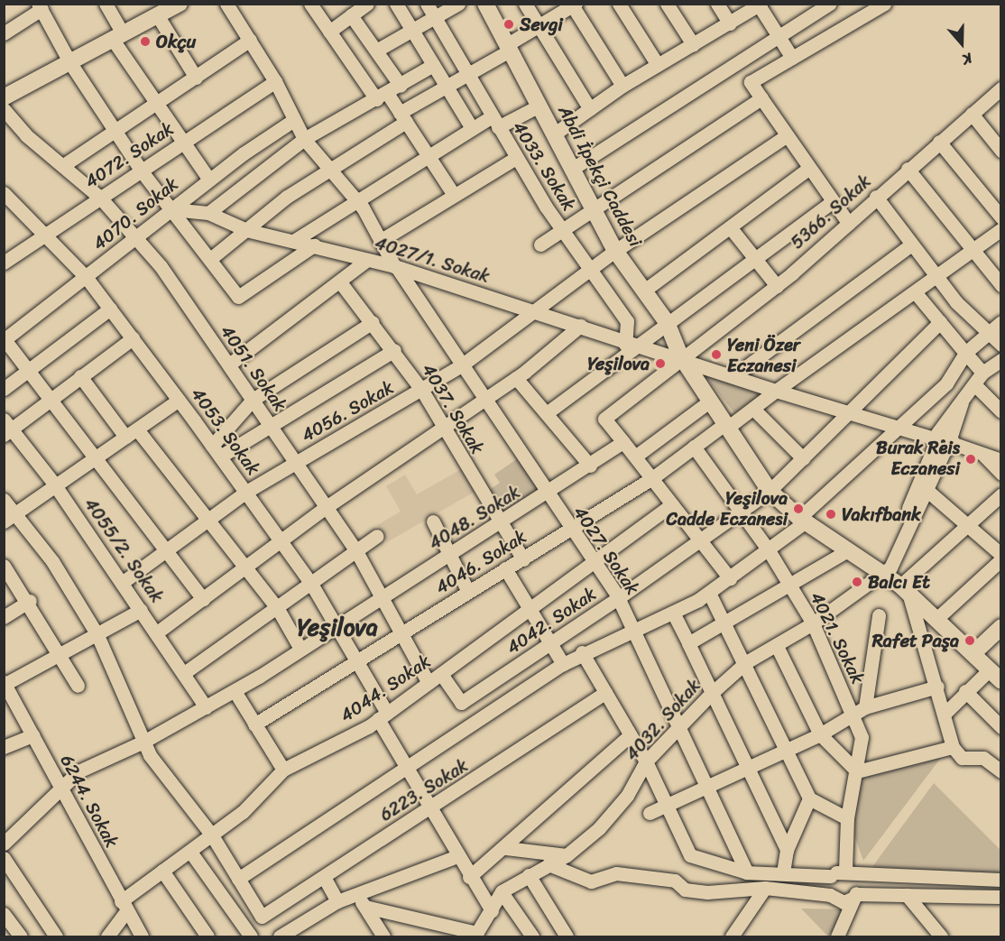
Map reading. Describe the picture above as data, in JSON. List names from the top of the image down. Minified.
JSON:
{"streets":{"main road":["Abdi İpekçi Caddesi"],"street":["4072. Sokak","4033. Sokak","5366. Sokak","4070. Sokak","4027/1. Sokak","4051. Sokak","4037. Sokak","4056. Sokak","4053. Sokak","4048. Sokak","4055/2. Sokak","4027. Sokak","4046. Sokak","4042. Sokak","4021. Sokak","4044. Sokak","4032. Sokak","6223. Sokak","6244. Sokak"]},"crossings":[["4072. Sokak","4051. Sokak"],["4072. Sokak","4053. Sokak"],["4072. Sokak","4027. Sokak"],["4033. Sokak","4027/1. Sokak"],["4033. Sokak","4056. Sokak"],["Abdi İpekçi Caddesi","5366. Sokak"],["Abdi İpekçi Caddesi","4027/1. Sokak"],["Abdi İpekçi Caddesi","4056. Sokak"],["Abdi İpekçi Caddesi","4046. Sokak"],["Abdi İpekçi Caddesi","4042. Sokak"],["Abdi İpekçi Caddesi","4032. Sokak"],["5366. Sokak","4027/1. Sokak"],["4070. Sokak","4027/1. Sokak"],["4070. Sokak","4051. Sokak"],["4070. Sokak","4053. Sokak"],["4070. Sokak","4027. Sokak"],["4027/1. Sokak","4056. Sokak"],["4027/1. Sokak","4027. Sokak"],["4027/1. Sokak","4046. Sokak"],["4027/1. Sokak","4042. Sokak"],["4051. Sokak","4056. Sokak"],["4051. Sokak","4048. Sokak"],["4051. Sokak","4046. Sokak"],["4051. Sokak","4044. Sokak"],["4037. Sokak","4056. Sokak"],["4037. Sokak","4048. Sokak"],["4037. Sokak","4046. Sokak"],["4056. Sokak","4053. Sokak"],["4056. Sokak","4055/2. Sokak"],["4056. Sokak","4027. Sokak"],["4053. Sokak","4048. Sokak"],["4053. Sokak","4046. Sokak"],["4053. Sokak","4044. Sokak"],["4053. Sokak","4032. Sokak"],["4053. Sokak","6223. Sokak"],["4048. Sokak","4055/2. Sokak"],["4048. Sokak","4027. Sokak"],["4048. Sokak","6244. Sokak"],["4027. Sokak","4046. Sokak"],["4027. Sokak","4042. Sokak"],["4027. Sokak","4044. Sokak"],["4027. Sokak","4032. Sokak"],["4046. Sokak","4021. Sokak"],["4042. Sokak","4021. Sokak"],["4042. Sokak","4044. Sokak"],["4021. Sokak","4032. Sokak"],["4044. Sokak","6244. Sokak"]],"districts":["Yeşilova"],"places":["Sevgi","Okçu","Yeni Özer Eczanesi","Yeşilova","Burak Reis Eczanesi","Yeşilova Cadde Eczanesi","Vakıfbank","Balcı Et","Rafet Paşa"],"north":"bottom"}
